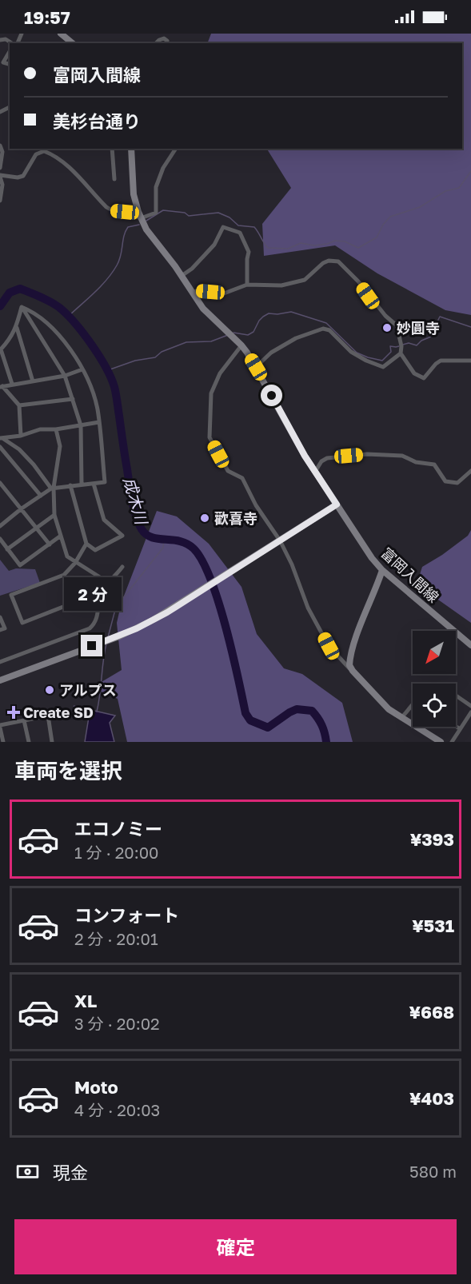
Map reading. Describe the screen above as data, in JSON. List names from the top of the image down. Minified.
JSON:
{"streets":{"main road":["富岡入間線"]},"water":["成木川"],"places":{"other":["妙圓寺","歡喜寺","アルプス"],"health":["Create SD"]},"north":"bottom left","page":{"status":"19:57","banner":["富岡入間線","美杉台通り"],"bubble":"2 分","heading":"車両を選択","list":[{"name":"エコノミー","note":"1 分 · 20:00","value":"¥393"},{"name":"コンフォート","note":"2 分 · 20:01","value":"¥531"},{"name":"XL","note":"3 分 · 20:02","value":"¥668"},{"name":"Moto","note":"4 分 · 20:03","value":"¥403"}],"pay":["現金","580 m"],"buttons":"確定"}}
